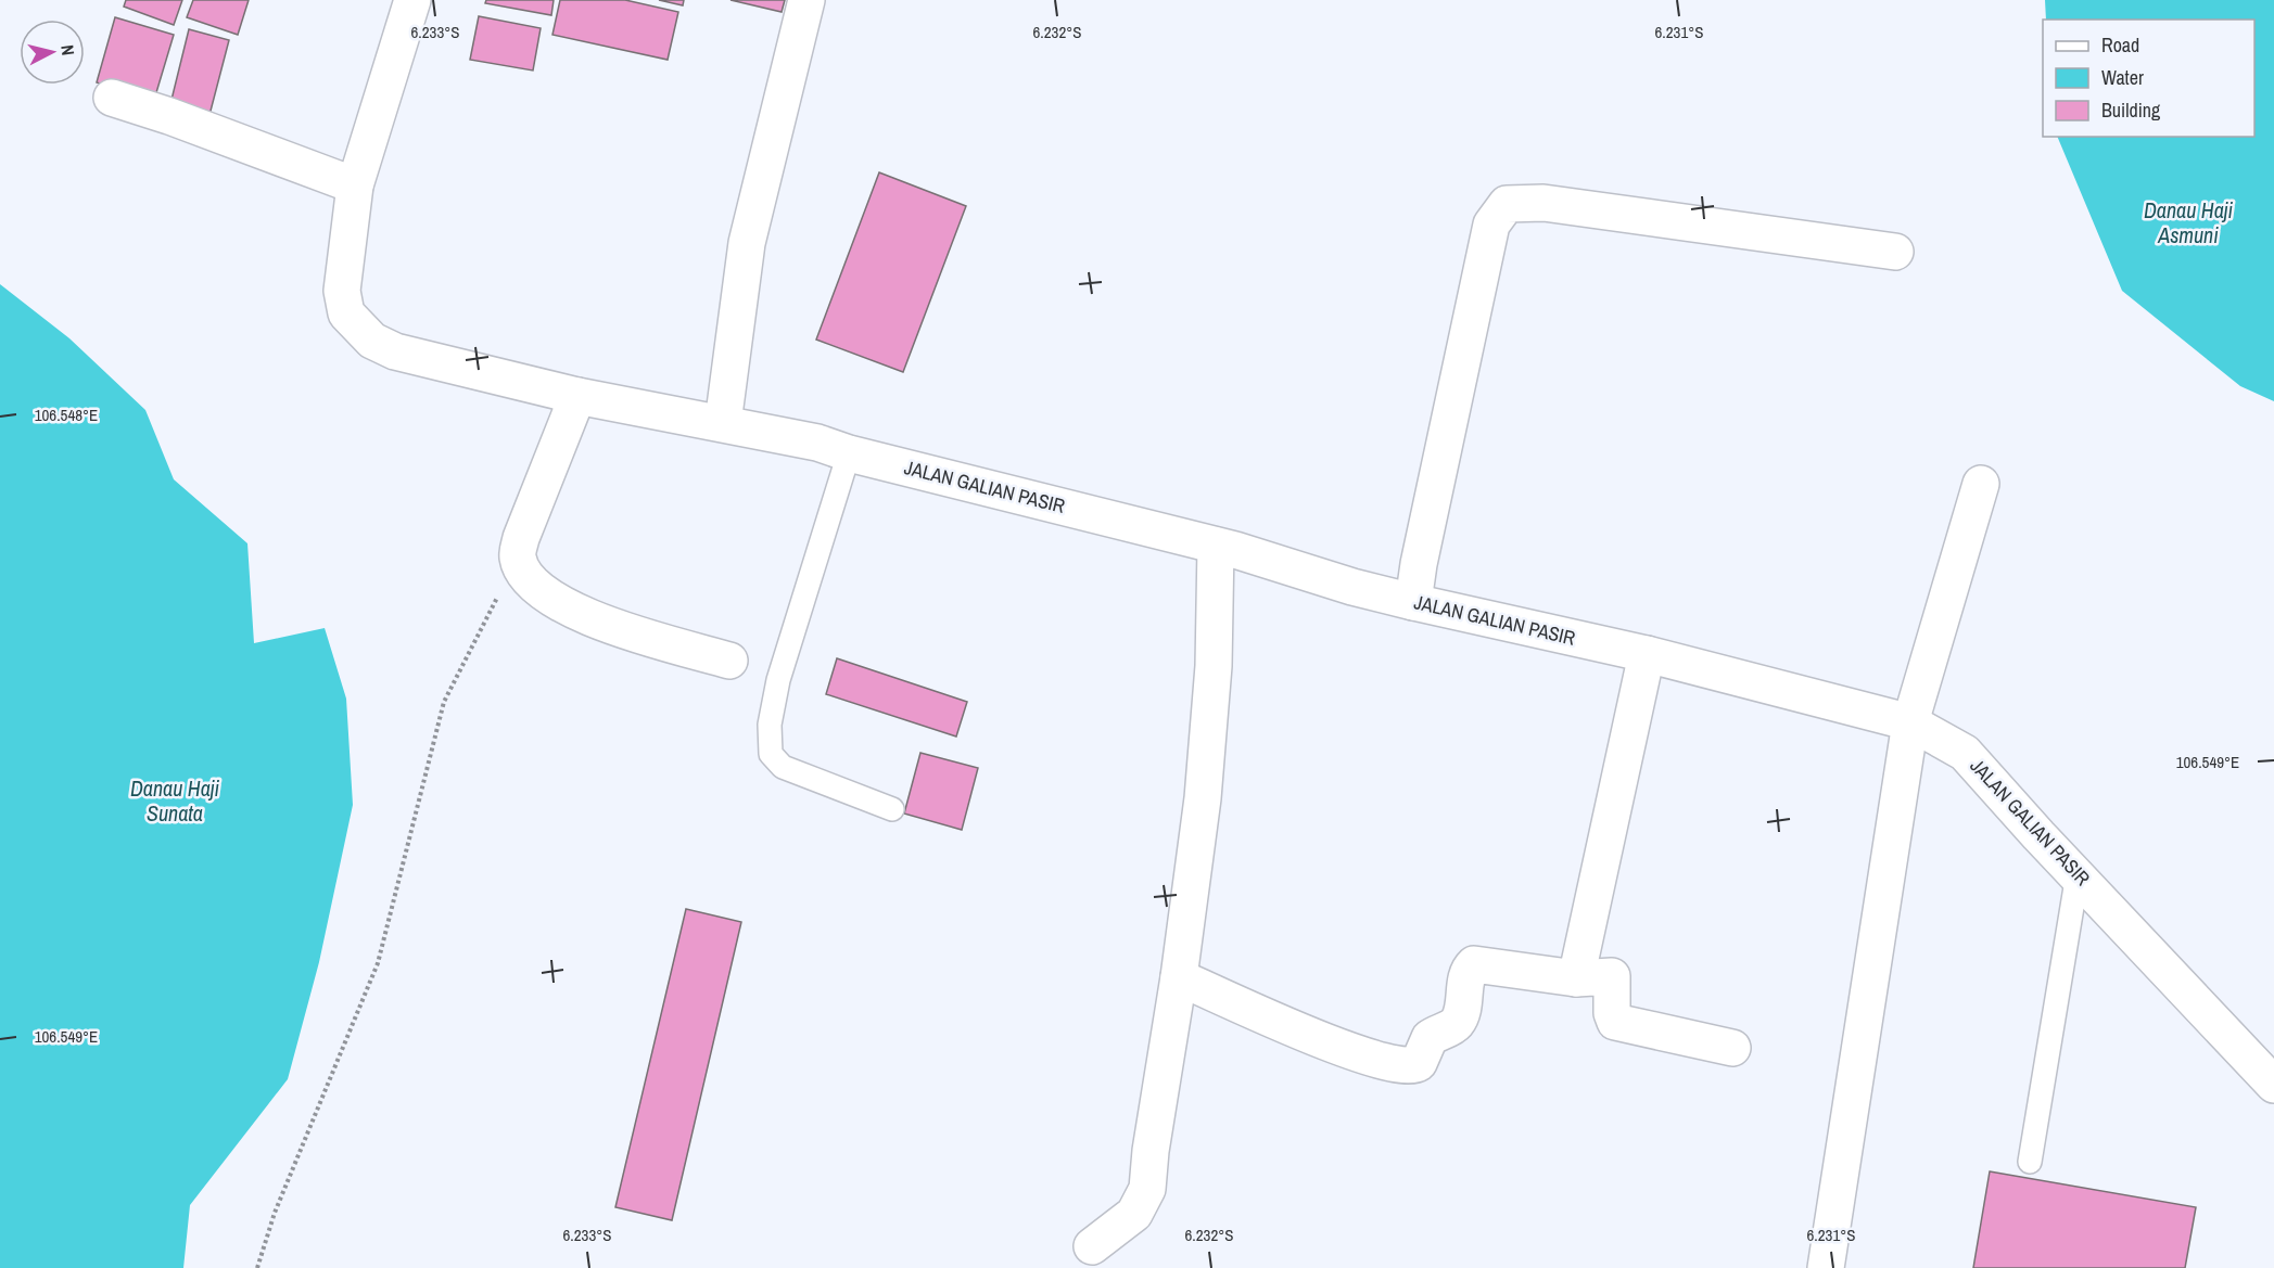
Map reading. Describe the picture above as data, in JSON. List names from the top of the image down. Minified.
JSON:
{"streets":{"street":["JALAN GALIAN PASIR"]},"water":["Danau Haji Asmuni","Danau Haji Sunata"],"legend":["Road","Water","Building"],"north":"right","coordinates":["6.233°S","6.232°S","6.231°S","106.548°E","106.549°E"]}
